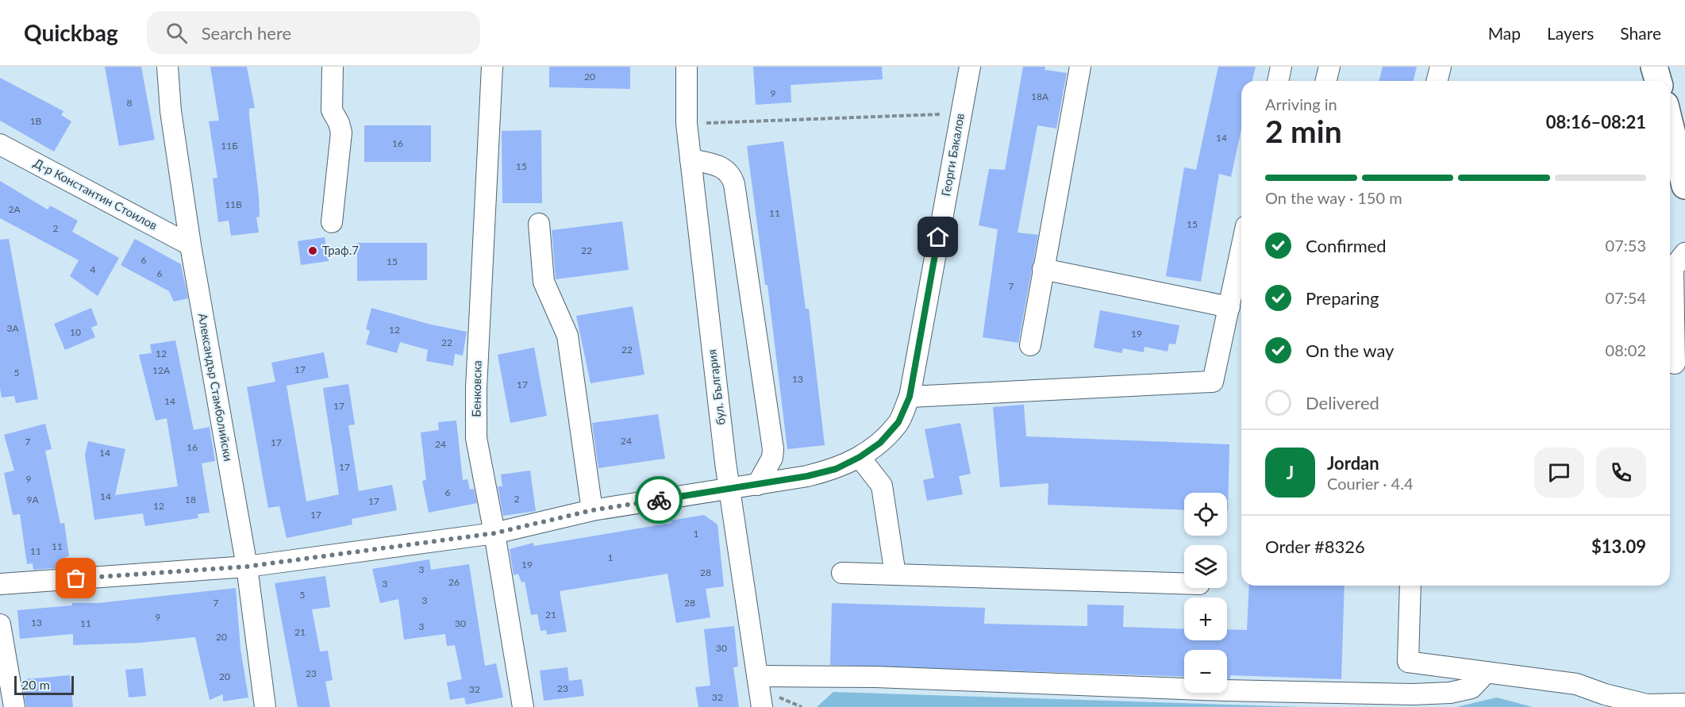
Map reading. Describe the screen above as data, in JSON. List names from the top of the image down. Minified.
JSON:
{"streets":{"street":["Георги Бакалов","Д-р Константин Стоилов","Александър Стамболийски","бул. България","Бенковска"]},"crossings":[["Георги Бакалов","Александър Стамболийски"],["Георги Бакалов","бул. България"],["Георги Бакалов","Бенковска"],["Д-р Константин Стоилов","Александър Стамболийски"]],"places":["Траф.7"],"house_numbers":["20","9","18А","8","1В","14","16","11Б","15","11В","2А","11","15","2","22","6","15","4","6","7","3А","12","10","19","22","22","12","17","12А","5","13","17","14","17","24","7","17","24","16","14","17","9","6","14","2","9А","18","17","12","17","1","11","11","1","19","3","28","26","3","5","3","7","28","21","9","13","11","30","3","21","20","30","23","20","23","32","32"],"scale_bar":"20 m","page":{"header":"Quickbag","search":"Search here","nav":["Map","Layers","Share"],"heading":["2 min","Arriving in","08:16–08:21"],"panel":["Jordan","Courier · 4.4","Order #8326","$13.09"],"bar":"On the way · 150 m","list":[["Confirmed","07:53"],["Preparing","07:54"],["On the way","08:02"],"Delivered"],"round":"J","map_buttons":["+","−"],"scale":"20 m"}}
